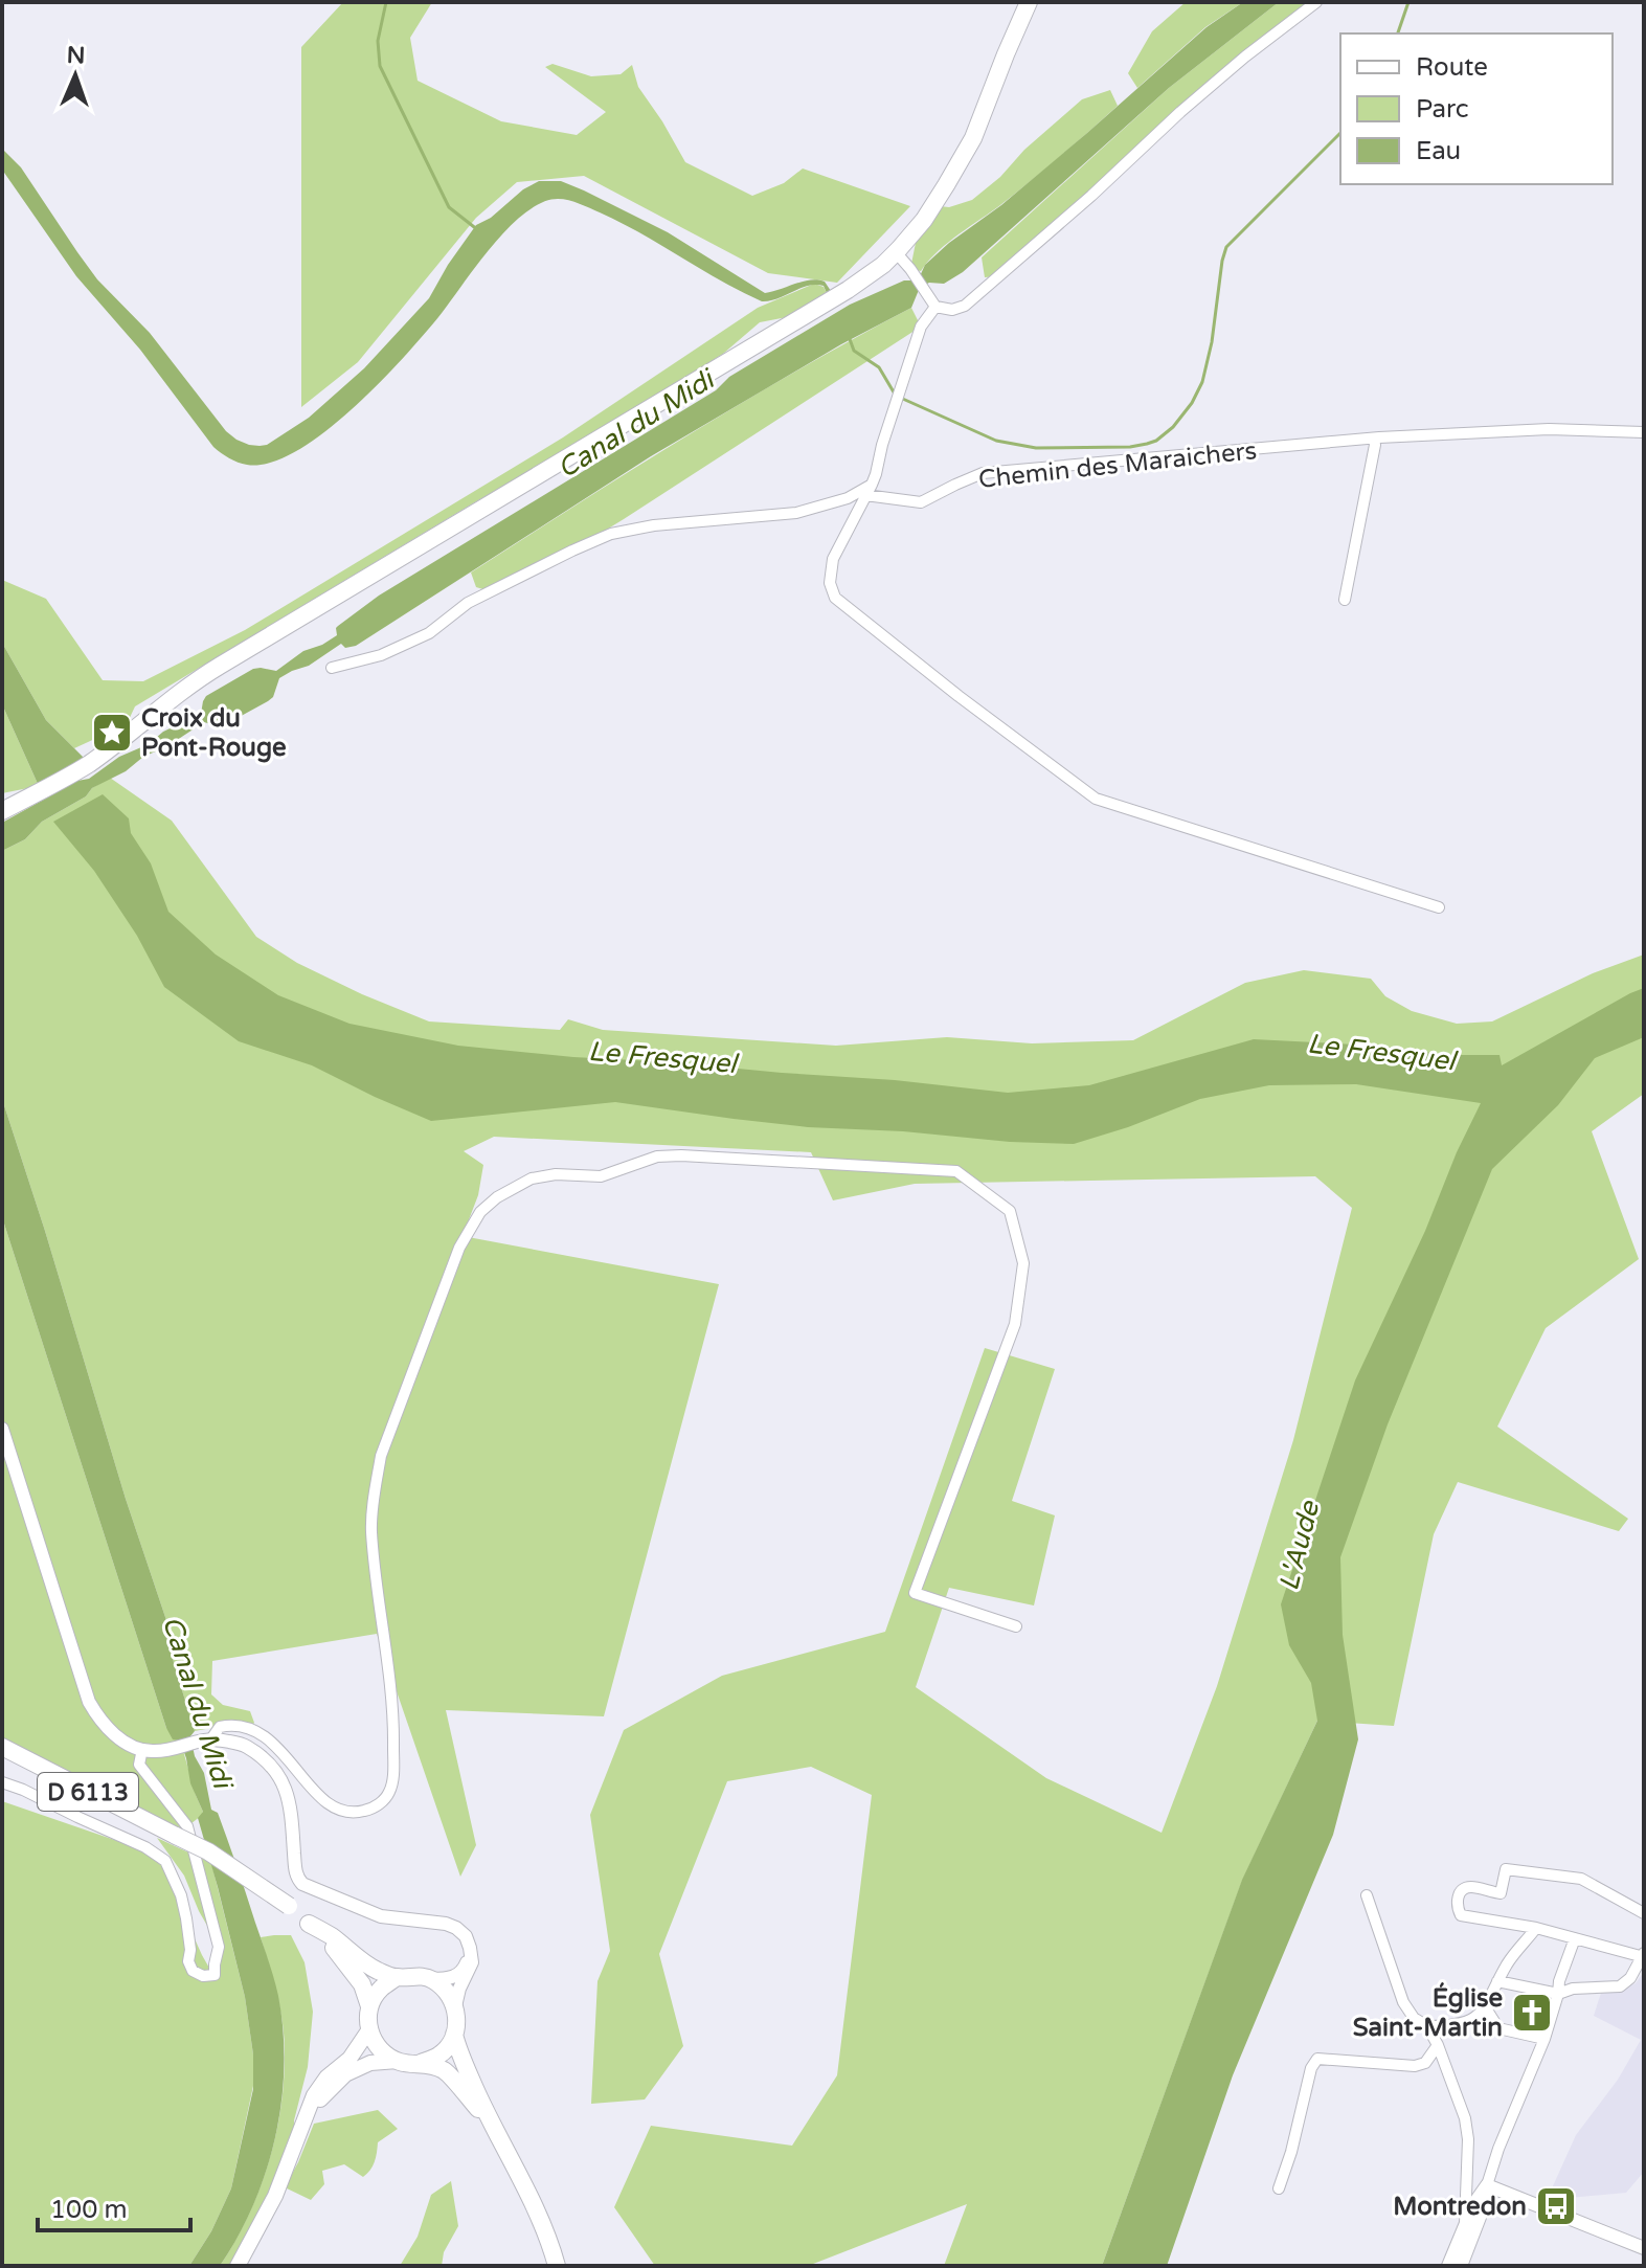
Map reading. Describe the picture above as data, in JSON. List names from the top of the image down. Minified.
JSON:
{"streets":{"main road":["D 6113"],"street":["Chemin des Maraichers"]},"water":["Canal du Midi","Le Fresquel","L'Aude"],"places":{"place":["Croix du Pont-Rouge"],"church":["Église Saint-Martin"],"bus stop":["Montredon"]},"legend":["Route","Parc","Eau"],"scale_bar":"100 m","north":"top"}
